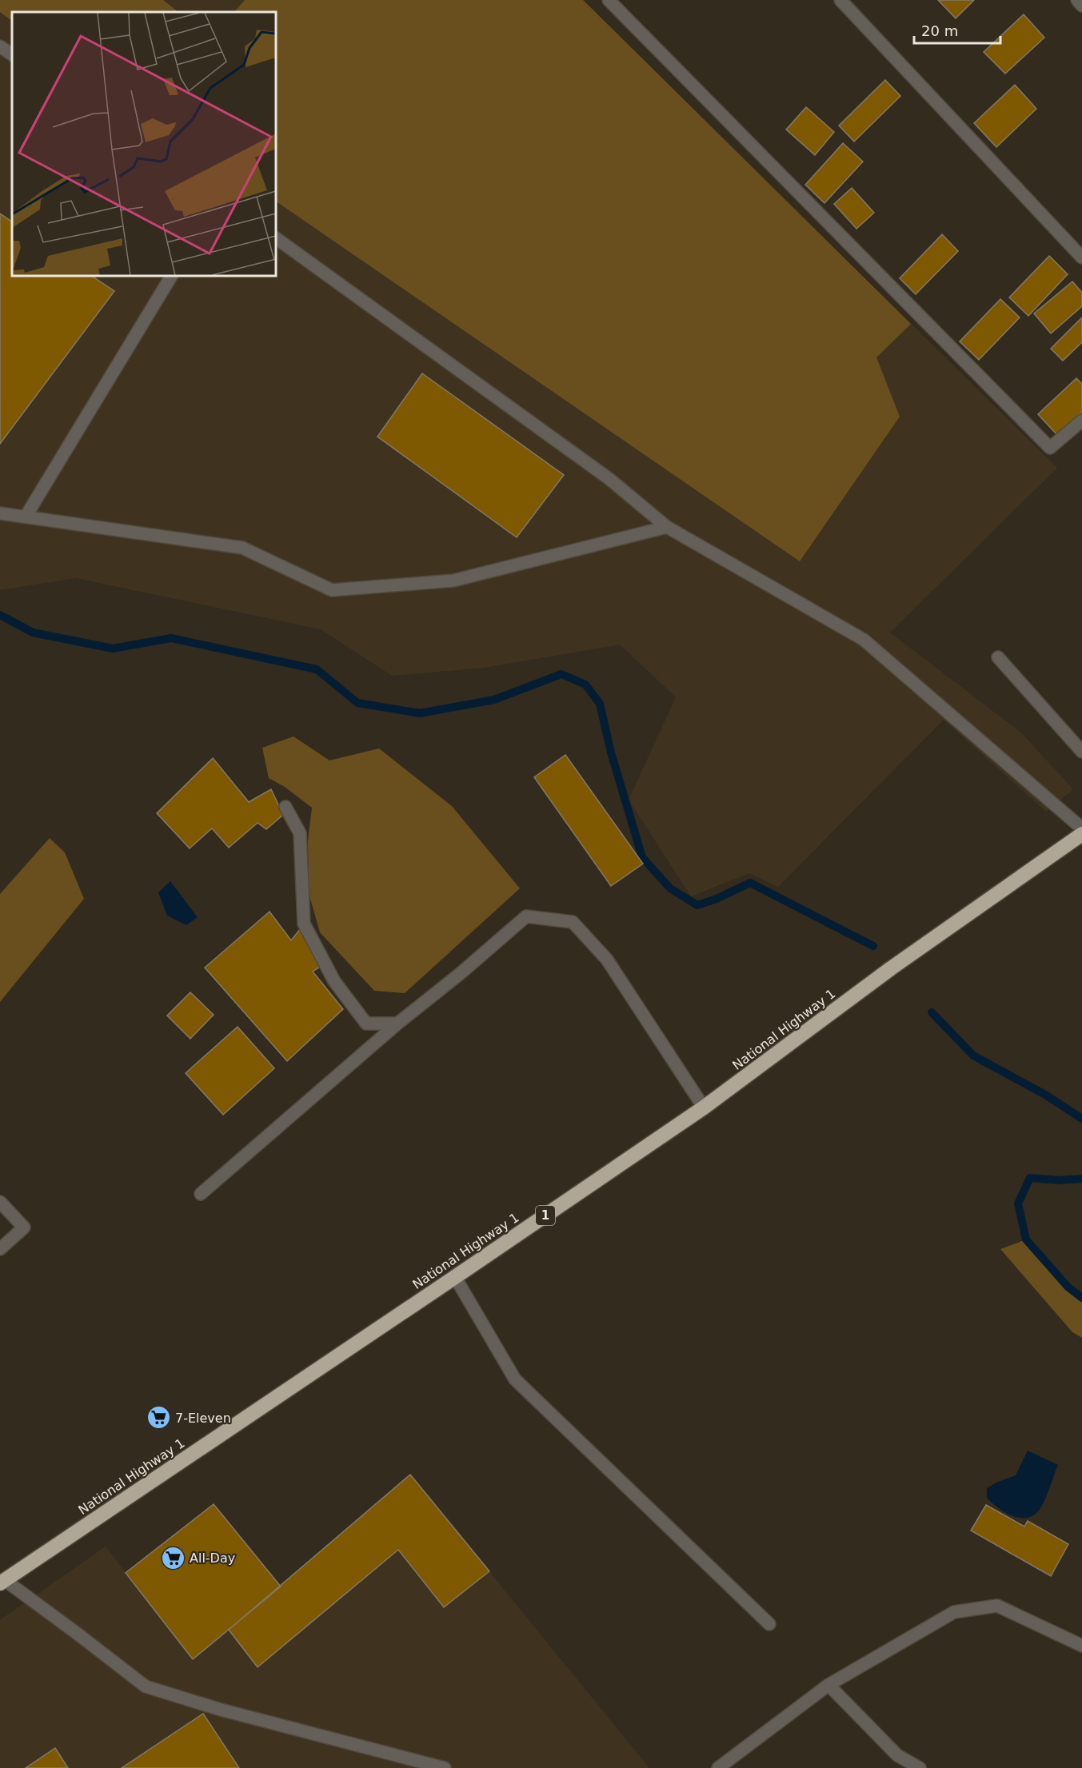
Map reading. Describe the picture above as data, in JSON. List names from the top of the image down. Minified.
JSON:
{"streets":{"highway":["National Highway 1","1"]},"places":{"supermarket":["7-Eleven","All-Day"]},"scale_bar":"20 m"}
